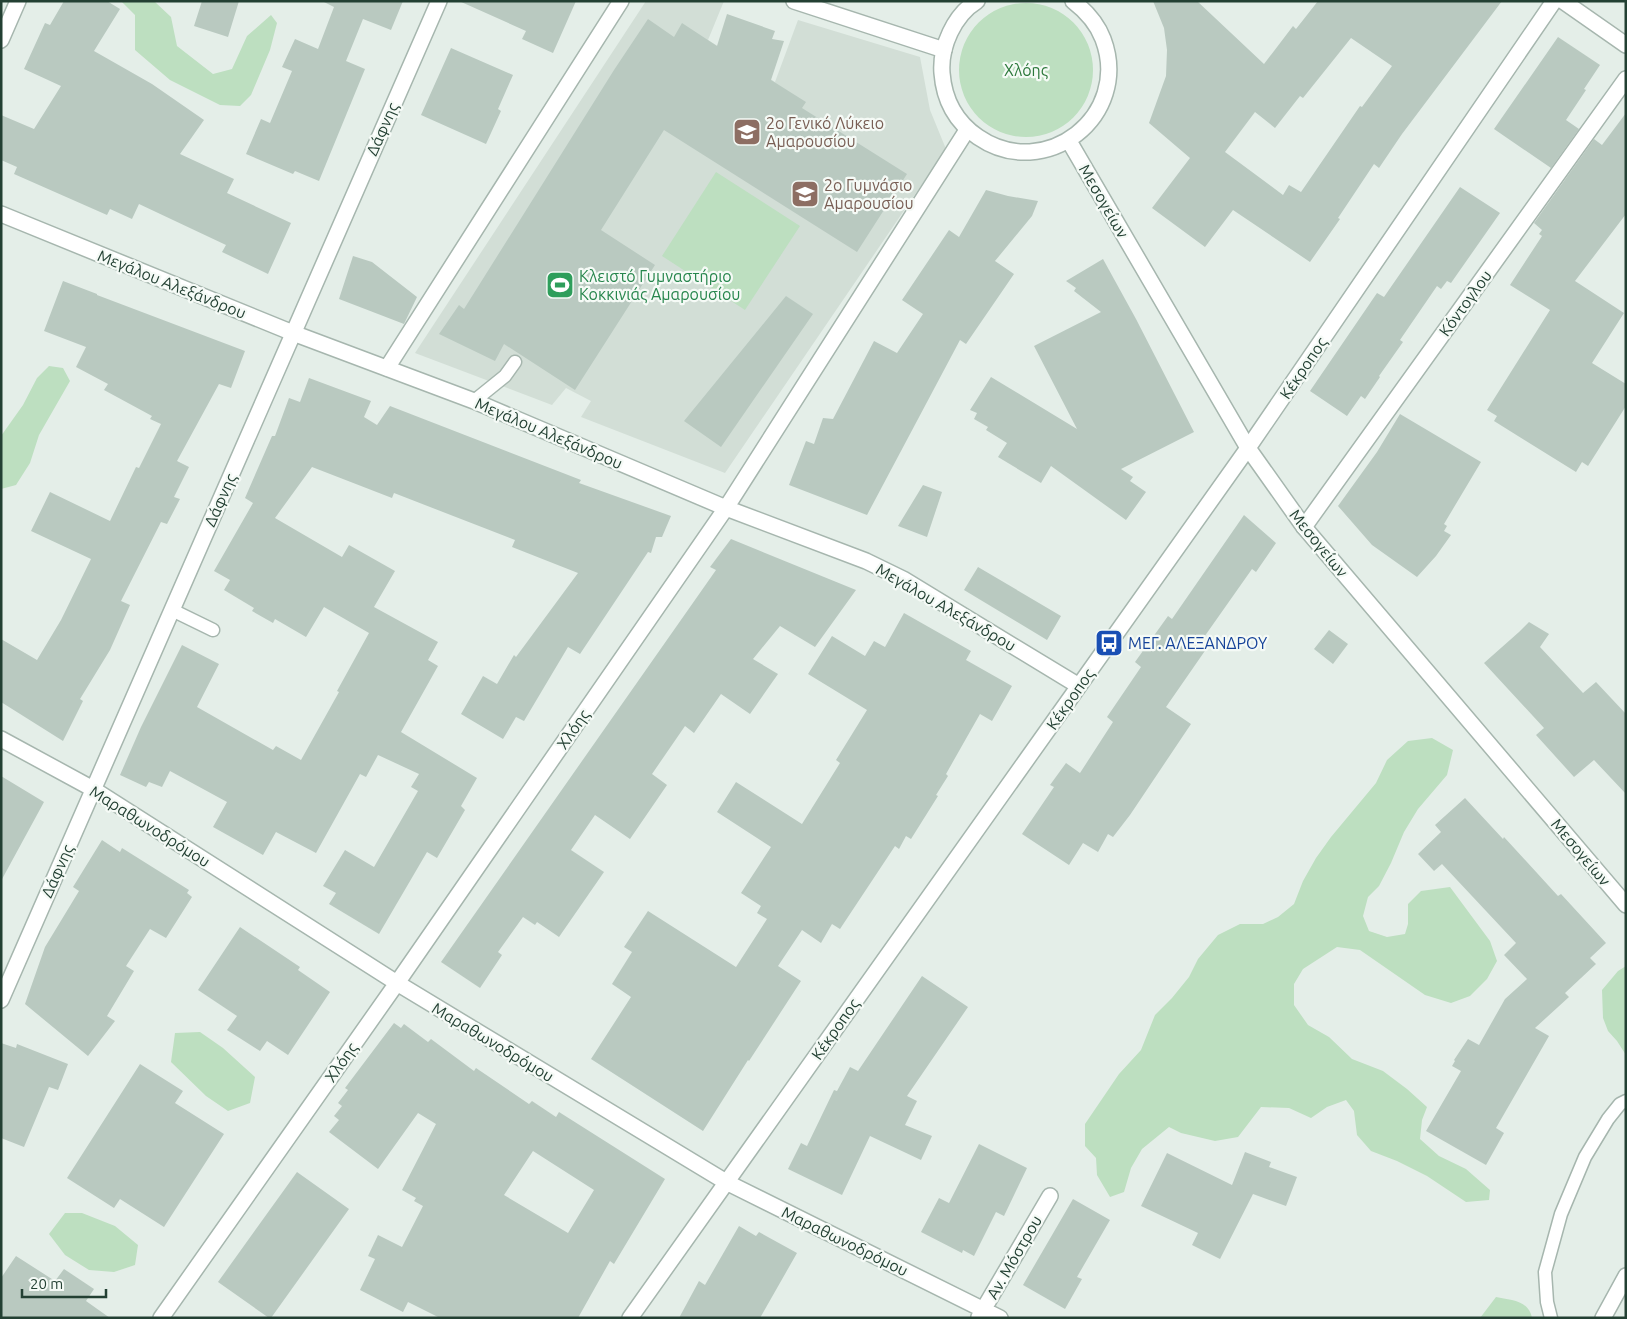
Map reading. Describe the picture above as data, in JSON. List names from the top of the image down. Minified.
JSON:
{"streets":{"street":["Δάφνης","Μεσογείων","Μεγάλου Αλεξάνδρου","Κόντογλου","Κέκροπος","Χλόης","Μαραθωνοδρόμου","Αν. Μόστρου"]},"crossings":[["Δάφνης","Μεγάλου Αλεξάνδρου"],["Δάφνης","Μαραθωνοδρόμου"],["Μεσογείων","Κόντογλου"],["Μεσογείων","Κέκροπος"],["Μεγάλου Αλεξάνδρου","Κέκροπος"],["Μεγάλου Αλεξάνδρου","Χλόης"],["Κέκροπος","Μαραθωνοδρόμου"],["Χλόης","Μαραθωνοδρόμου"],["Μαραθωνοδρόμου","Αν. Μόστρου"]],"parks":["Χλόης"],"places":{"school or university":["2ο Γενικό Λύκειο Αμαρουσίου","2ο Γυμνάσιο Αμαρουσίου"],"sports":["Κλειστό Γυμναστήριο Κοκκινιάς Αμαρουσίου"],"bus stop":["ΜΕΓ. ΑΛΕΞΑΝΔΡΟΥ"]},"scale_bar":"20 m"}
